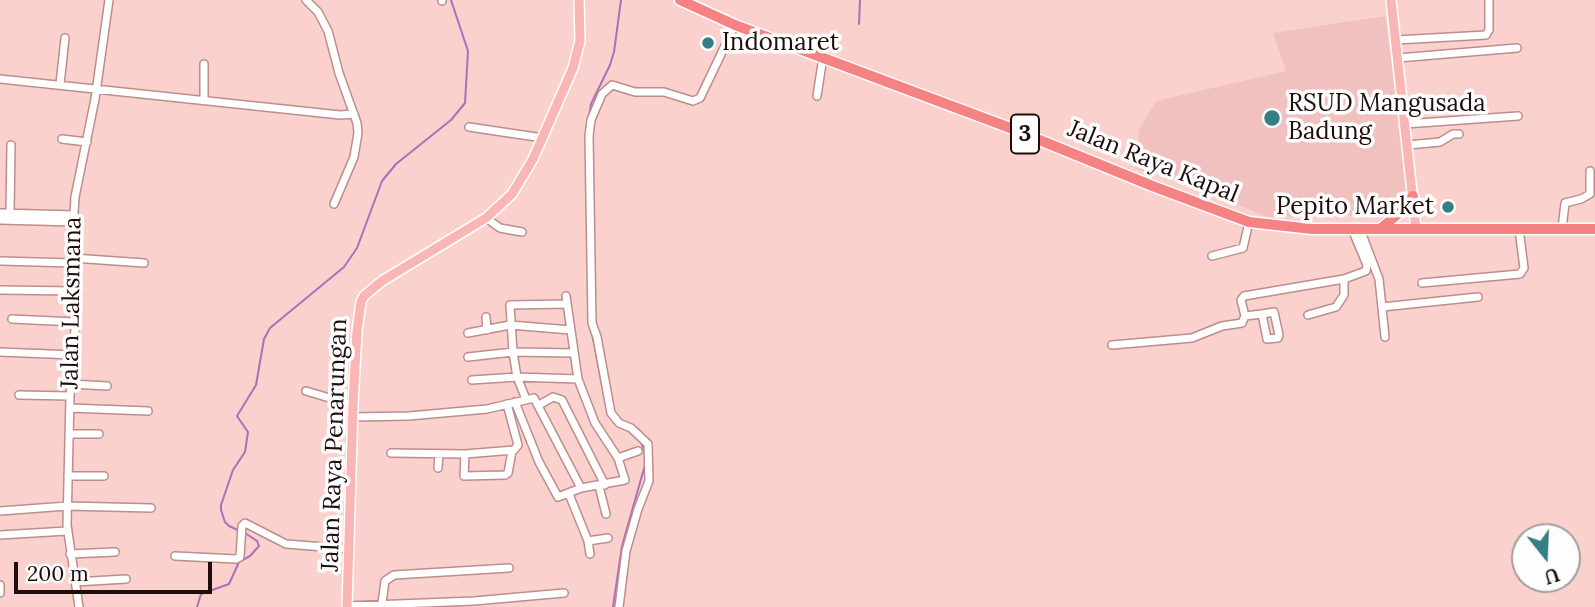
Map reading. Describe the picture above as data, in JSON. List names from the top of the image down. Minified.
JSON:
{"streets":{"highway":["3","Jalan Raya Kapal"],"main road":["Jalan Raya Penarungan"],"street":["Jalan Laksmana"]},"places":["Indomaret","RSUD Mangusada Badung","Pepito Market"],"scale_bar":"200 m","north":"bottom"}
